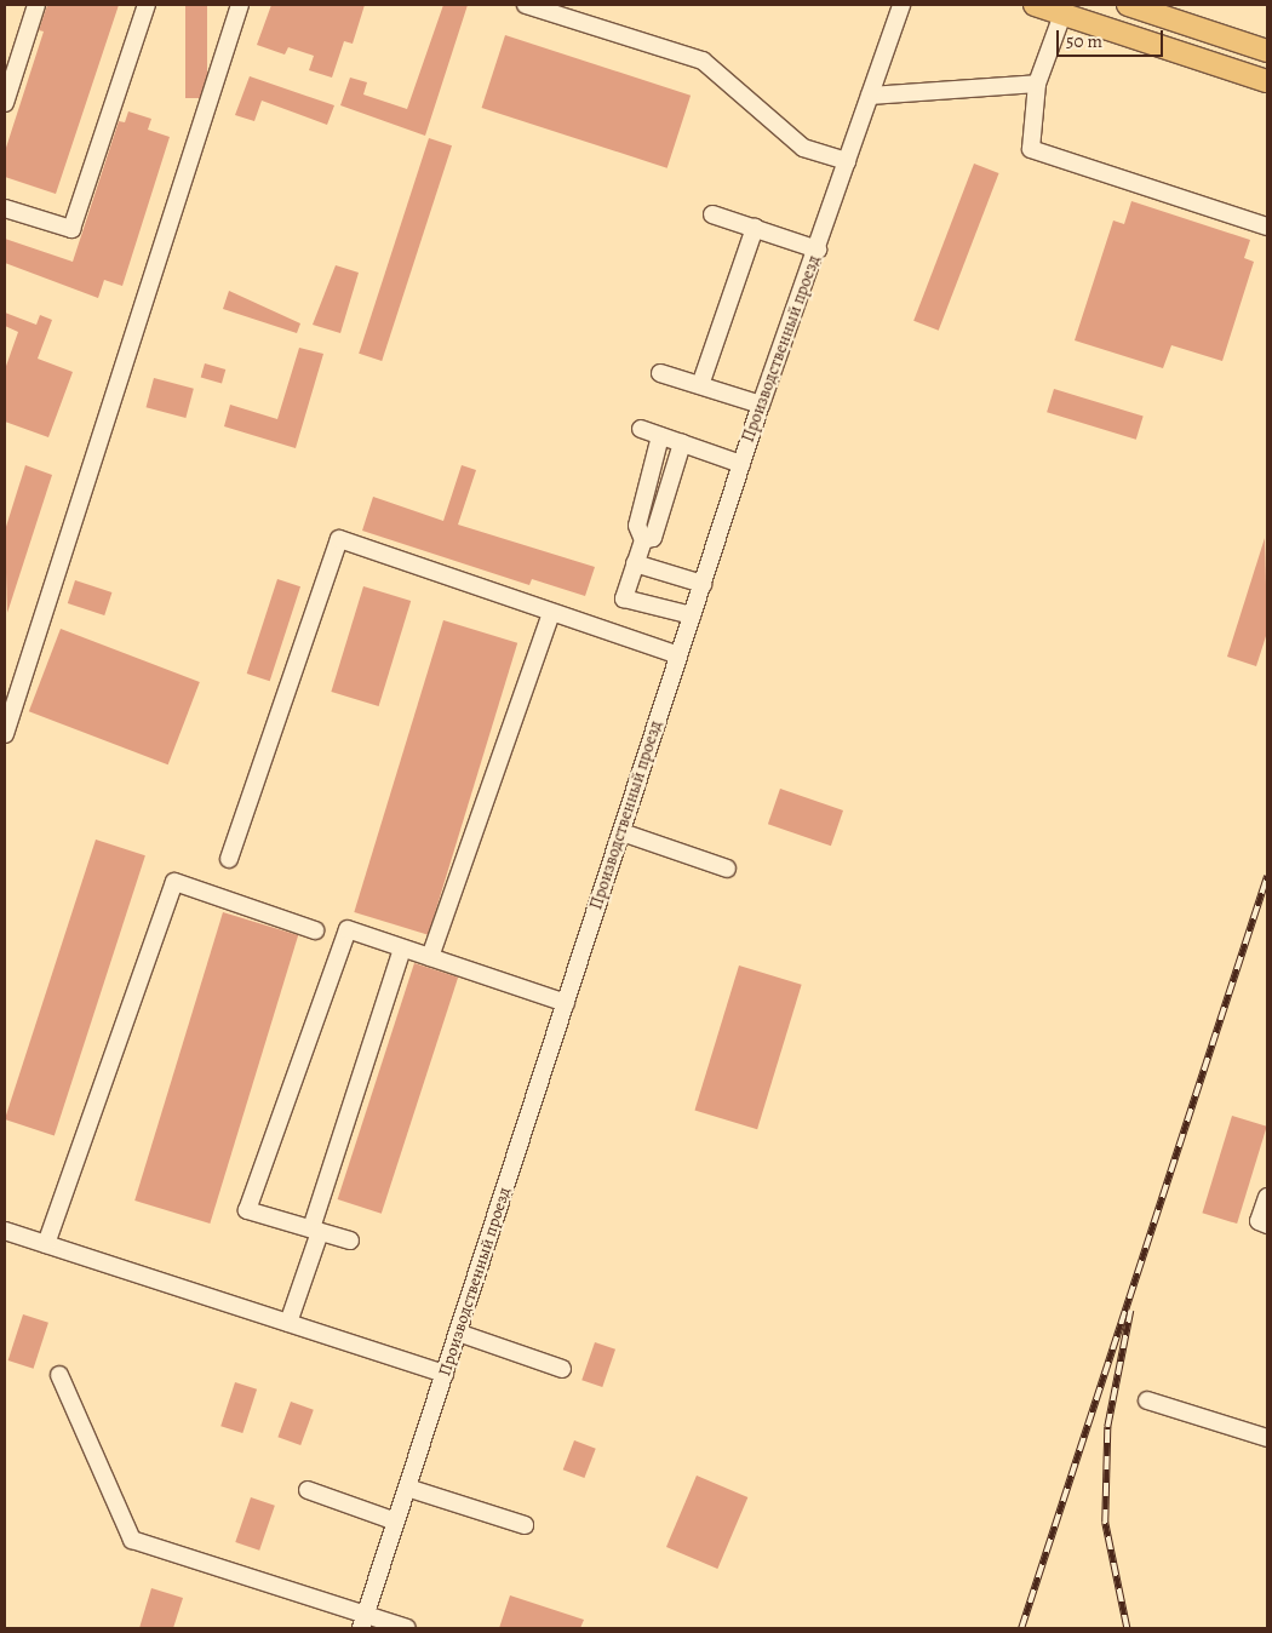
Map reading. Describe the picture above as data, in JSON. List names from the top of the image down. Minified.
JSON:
{"streets":{"street":["Производственный проезд"]},"scale_bar":"50 m"}
